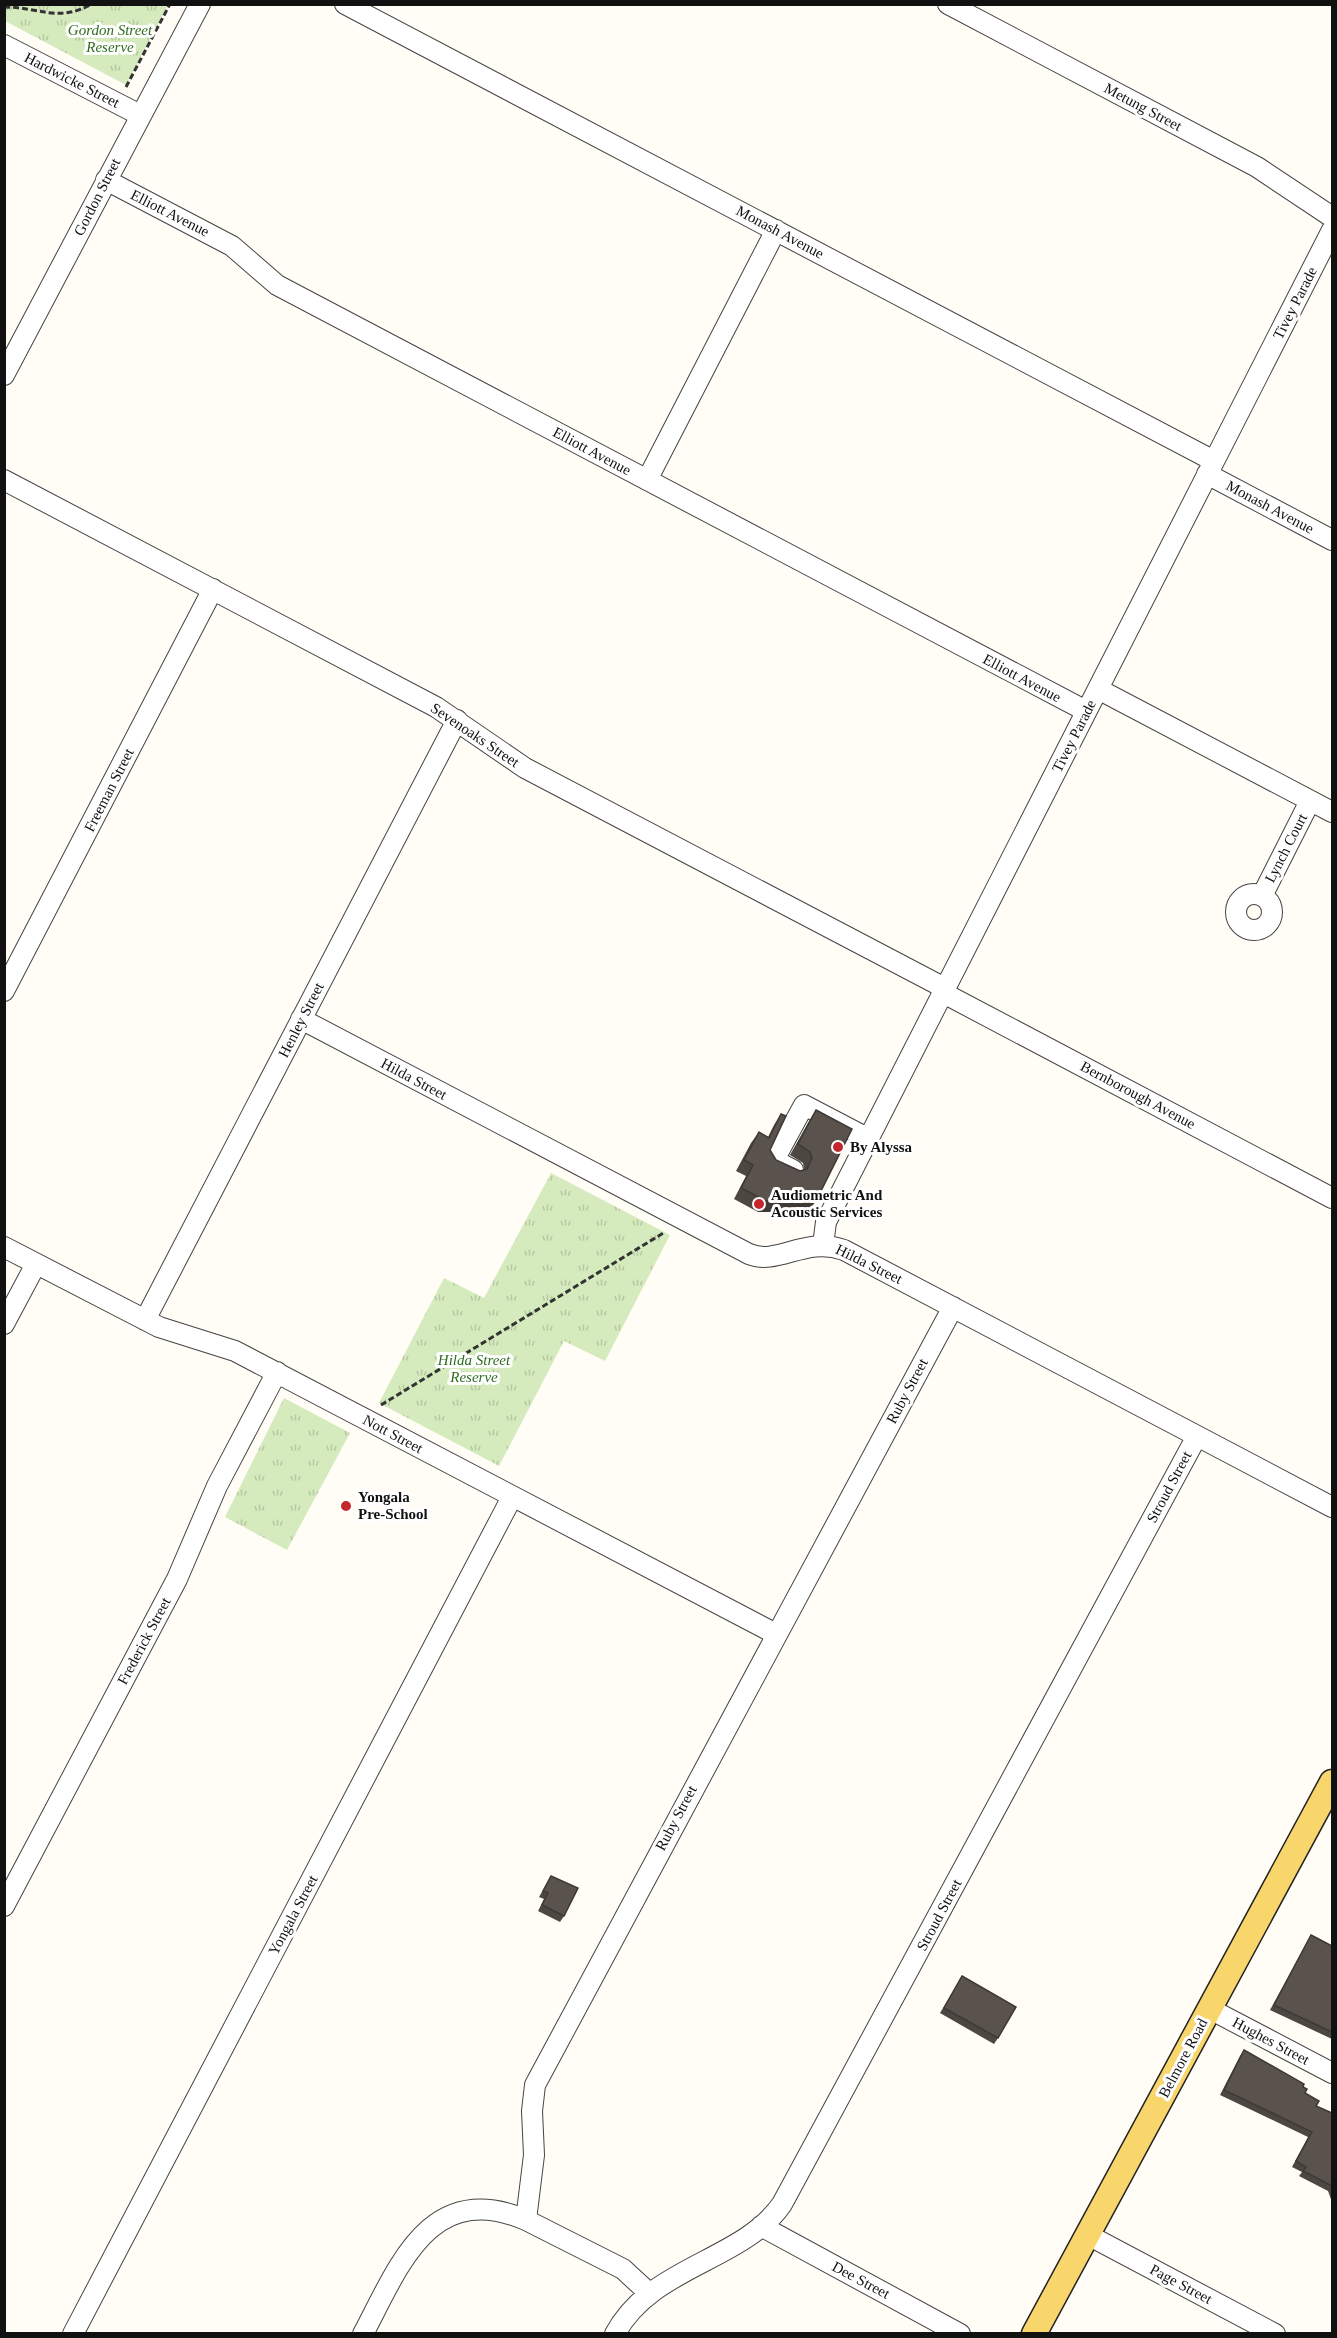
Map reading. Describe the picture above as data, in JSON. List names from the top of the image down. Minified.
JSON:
{"streets":{"main road":["Belmore Road"],"street":["Hardwicke Street","Metung Street","Gordon Street","Elliott Avenue","Monash Avenue","Tivey Parade","Sevenoaks Street","Freeman Street","Lynch Court","Henley Street","Hilda Street","Bernborough Avenue","Ruby Street","Nott Street","Stroud Street","Frederick Street","Yongala Street","Hughes Street","Dee Street","Page Street"]},"crossings":[["Hardwicke Street","Gordon Street"],["Gordon Street","Elliott Avenue"],["Elliott Avenue","Tivey Parade"],["Monash Avenue","Tivey Parade"],["Tivey Parade","Sevenoaks Street"],["Tivey Parade","Hilda Street"],["Tivey Parade","Bernborough Avenue"],["Sevenoaks Street","Freeman Street"],["Sevenoaks Street","Henley Street"],["Sevenoaks Street","Bernborough Avenue"],["Henley Street","Hilda Street"],["Henley Street","Nott Street"],["Hilda Street","Ruby Street"],["Hilda Street","Stroud Street"],["Ruby Street","Nott Street"],["Nott Street","Frederick Street"],["Nott Street","Yongala Street"],["Stroud Street","Dee Street"],["Hughes Street","Belmore Road"],["Belmore Road","Page Street"]],"parks":["Gordon Street Reserve","Hilda Street Reserve"],"places":["By Alyssa","Audiometric And Acoustic Services","Yongala Pre-School"]}
